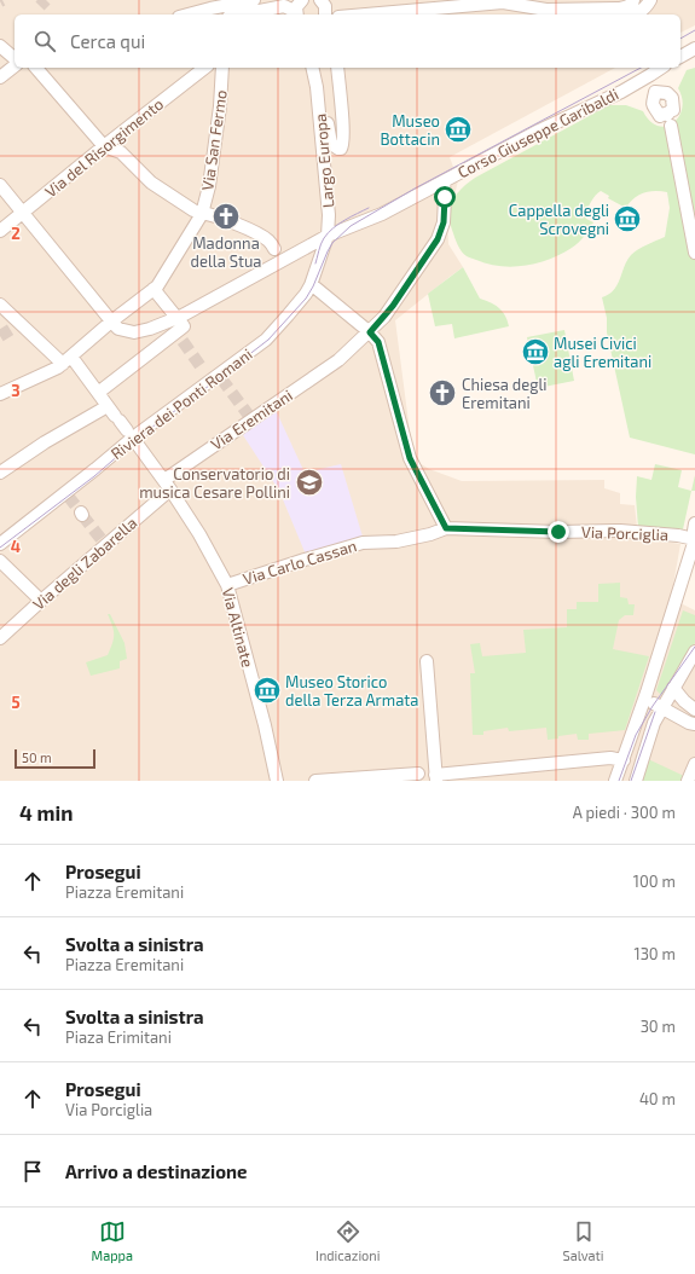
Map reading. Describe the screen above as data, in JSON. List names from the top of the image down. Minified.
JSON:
{"streets":{"street":["Corso Giuseppe Garibaldi","Via San Fermo","Via del Risorgimento","Largo Europa","Riviera dei Ponti Romani","Via Eremitani","Via Porciglia","Via Carlo Cassan","Via degli Zabarella","Via Altinate"]},"crossings":[["Corso Giuseppe Garibaldi","Largo Europa"],["Corso Giuseppe Garibaldi","Riviera dei Ponti Romani"],["Corso Giuseppe Garibaldi","Via Eremitani"],["Largo Europa","Riviera dei Ponti Romani"],["Via Eremitani","Via degli Zabarella"],["Via Eremitani","Via Altinate"],["Via Porciglia","Via Carlo Cassan"],["Via Carlo Cassan","Via Altinate"],["Via degli Zabarella","Via Altinate"]],"places":{"museum":["Museo Bottacin","Cappella degli Scrovegni","Musei Civici agli Eremitani","Museo Storico della Terza Armata"],"church":["Madonna della Stua","Chiesa degli Eremitani"],"school or university":["Conservatorio di musica Cesare Pollini"]},"scale_bar":"50 m","page":{"search":"Cerca qui","scale":"50 m","heading":["4 min","A piedi · 300 m"],"list":[["Prosegui","Piazza Eremitani","100 m"],["Svolta a sinistra","Piazza Eremitani","130 m"],["Svolta a sinistra","Piaza Erimitani","30 m"],["Prosegui","Via Porciglia","40 m"],"Arrivo a destinazione"],"nav":["Mappa","Indicazioni","Salvati"]},"grid":{"rows":["2","3","4","5"]}}
